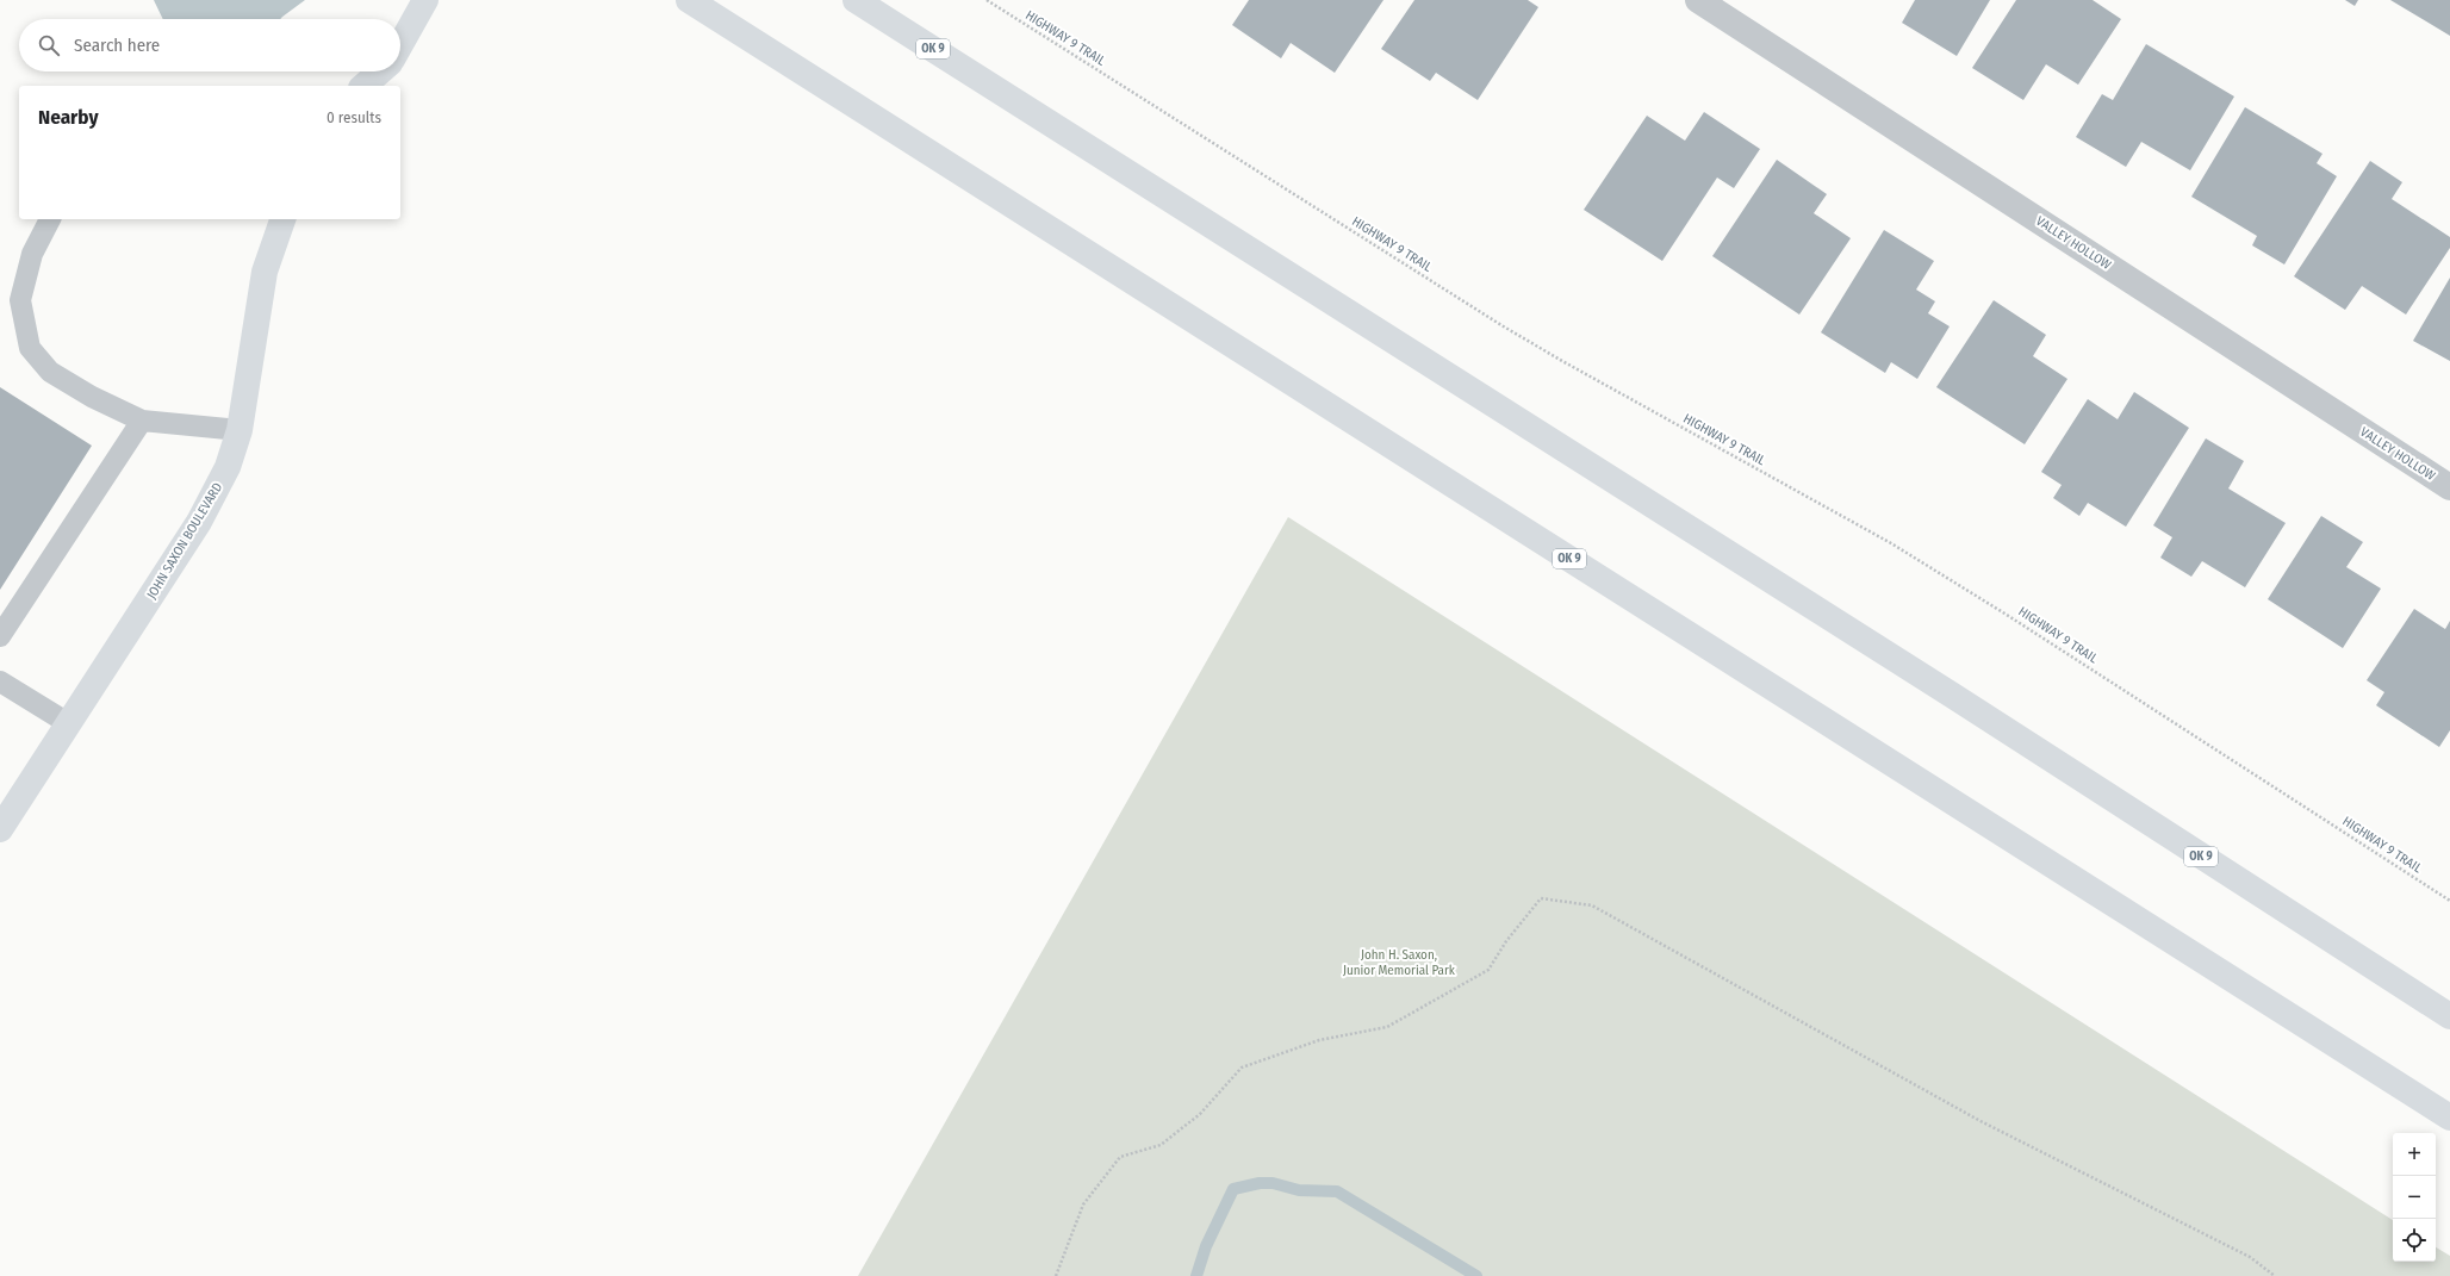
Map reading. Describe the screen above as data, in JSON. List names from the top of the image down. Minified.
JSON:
{"streets":{"main road":["OK 9","JOHN SAXON BOULEVARD"],"street":["VALLEY HOLLOW"],"path":["HIGHWAY 9 TRAIL"]},"parks":["John H. Saxon, Junior Memorial Park"],"page":{"search":"Search here","heading":["Nearby","0 results"],"map_buttons":["+","−"]}}
